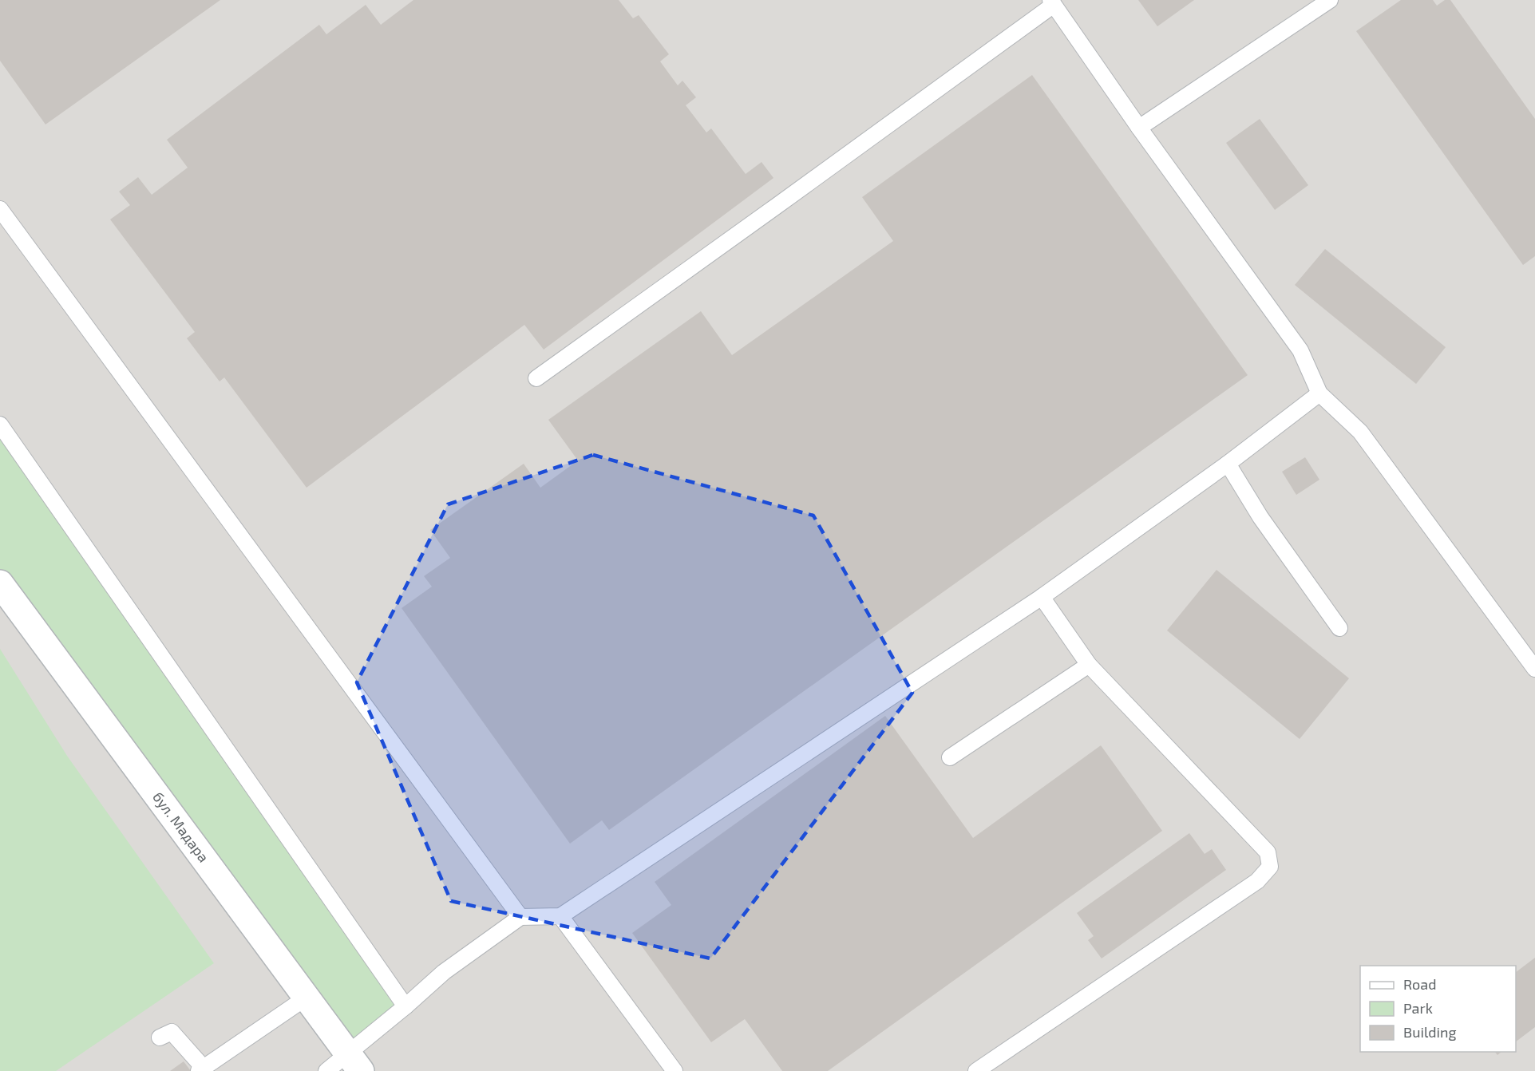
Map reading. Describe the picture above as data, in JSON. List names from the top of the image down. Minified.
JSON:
{"streets":{"main road":["бул. Мадара"]},"legend":["Road","Park","Building"]}
